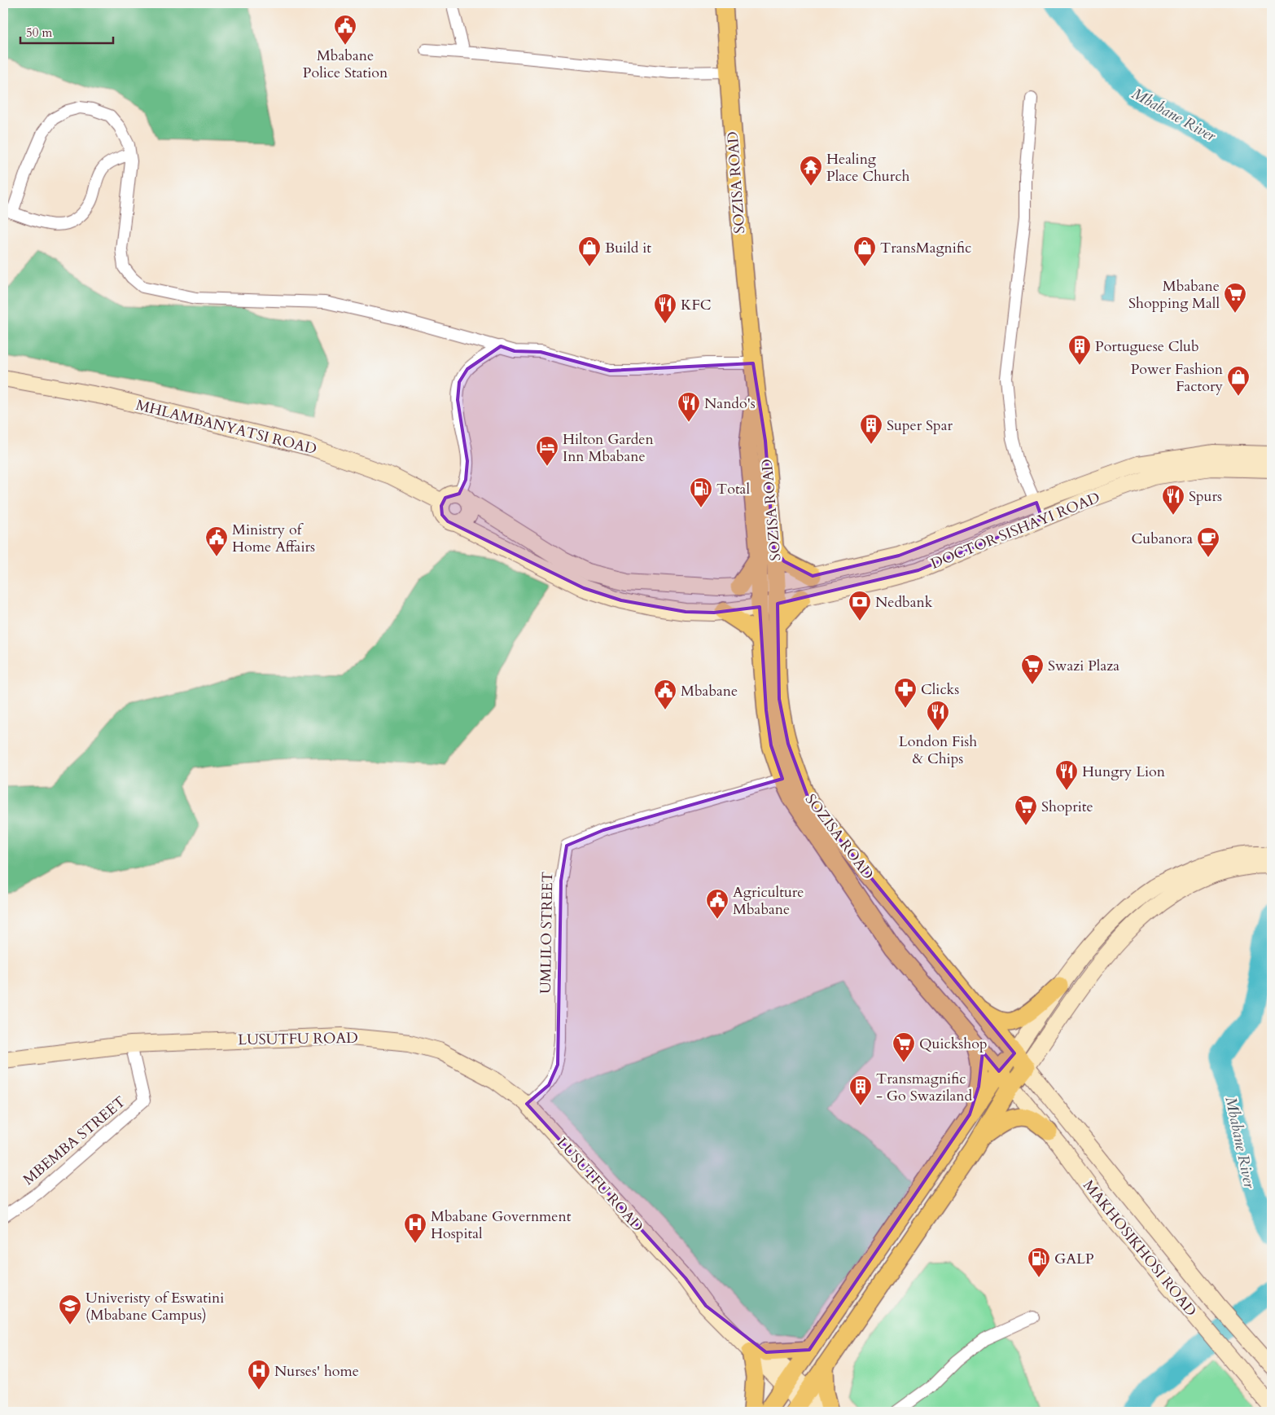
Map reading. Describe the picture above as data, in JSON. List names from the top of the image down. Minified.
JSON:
{"streets":{"main road":["SOZISA ROAD","MHLAMBANYATSI ROAD","DOCTOR SISHAYI ROAD","LUSUTFU ROAD","MAKHOSIKHOSI ROAD"],"street":["UMLILO STREET","MBEMBA STREET"]},"crossings":[["SOZISA ROAD","DOCTOR SISHAYI ROAD"],["SOZISA ROAD","UMLILO STREET"],["SOZISA ROAD","MAKHOSIKHOSI ROAD"],["UMLILO STREET","LUSUTFU ROAD"],["LUSUTFU ROAD","MBEMBA STREET"]],"water":["Mbabane River"],"places":{"public building":["Mbabane Police Station","Ministry of Home Affairs","Mbabane","Agriculture Mbabane"],"temple":["Healing Place Church"],"shop":["Build it","TransMagnific","Power Fashion Factory"],"supermarket":["Mbabane Shopping Mall","Swazi Plaza","Shoprite","Quickshop"],"restaurant":["KFC","Nando's","Spurs","London Fish & Chips","Hungry Lion"],"building":["Portuguese Club","Super Spar","Transmagnific - Go Swaziland"],"hotel":["Hilton Garden Inn Mbabane"],"fuel station":["Total","GALP"],"cafe":["Cubanora"],"bank":["Nedbank"],"pharmacy":["Clicks"],"hospital":["Mbabane Government Hospital","Nurses' home"],"school or university":["Univeristy of Eswatini (Mbabane Campus)"]},"scale_bar":"50 m"}
